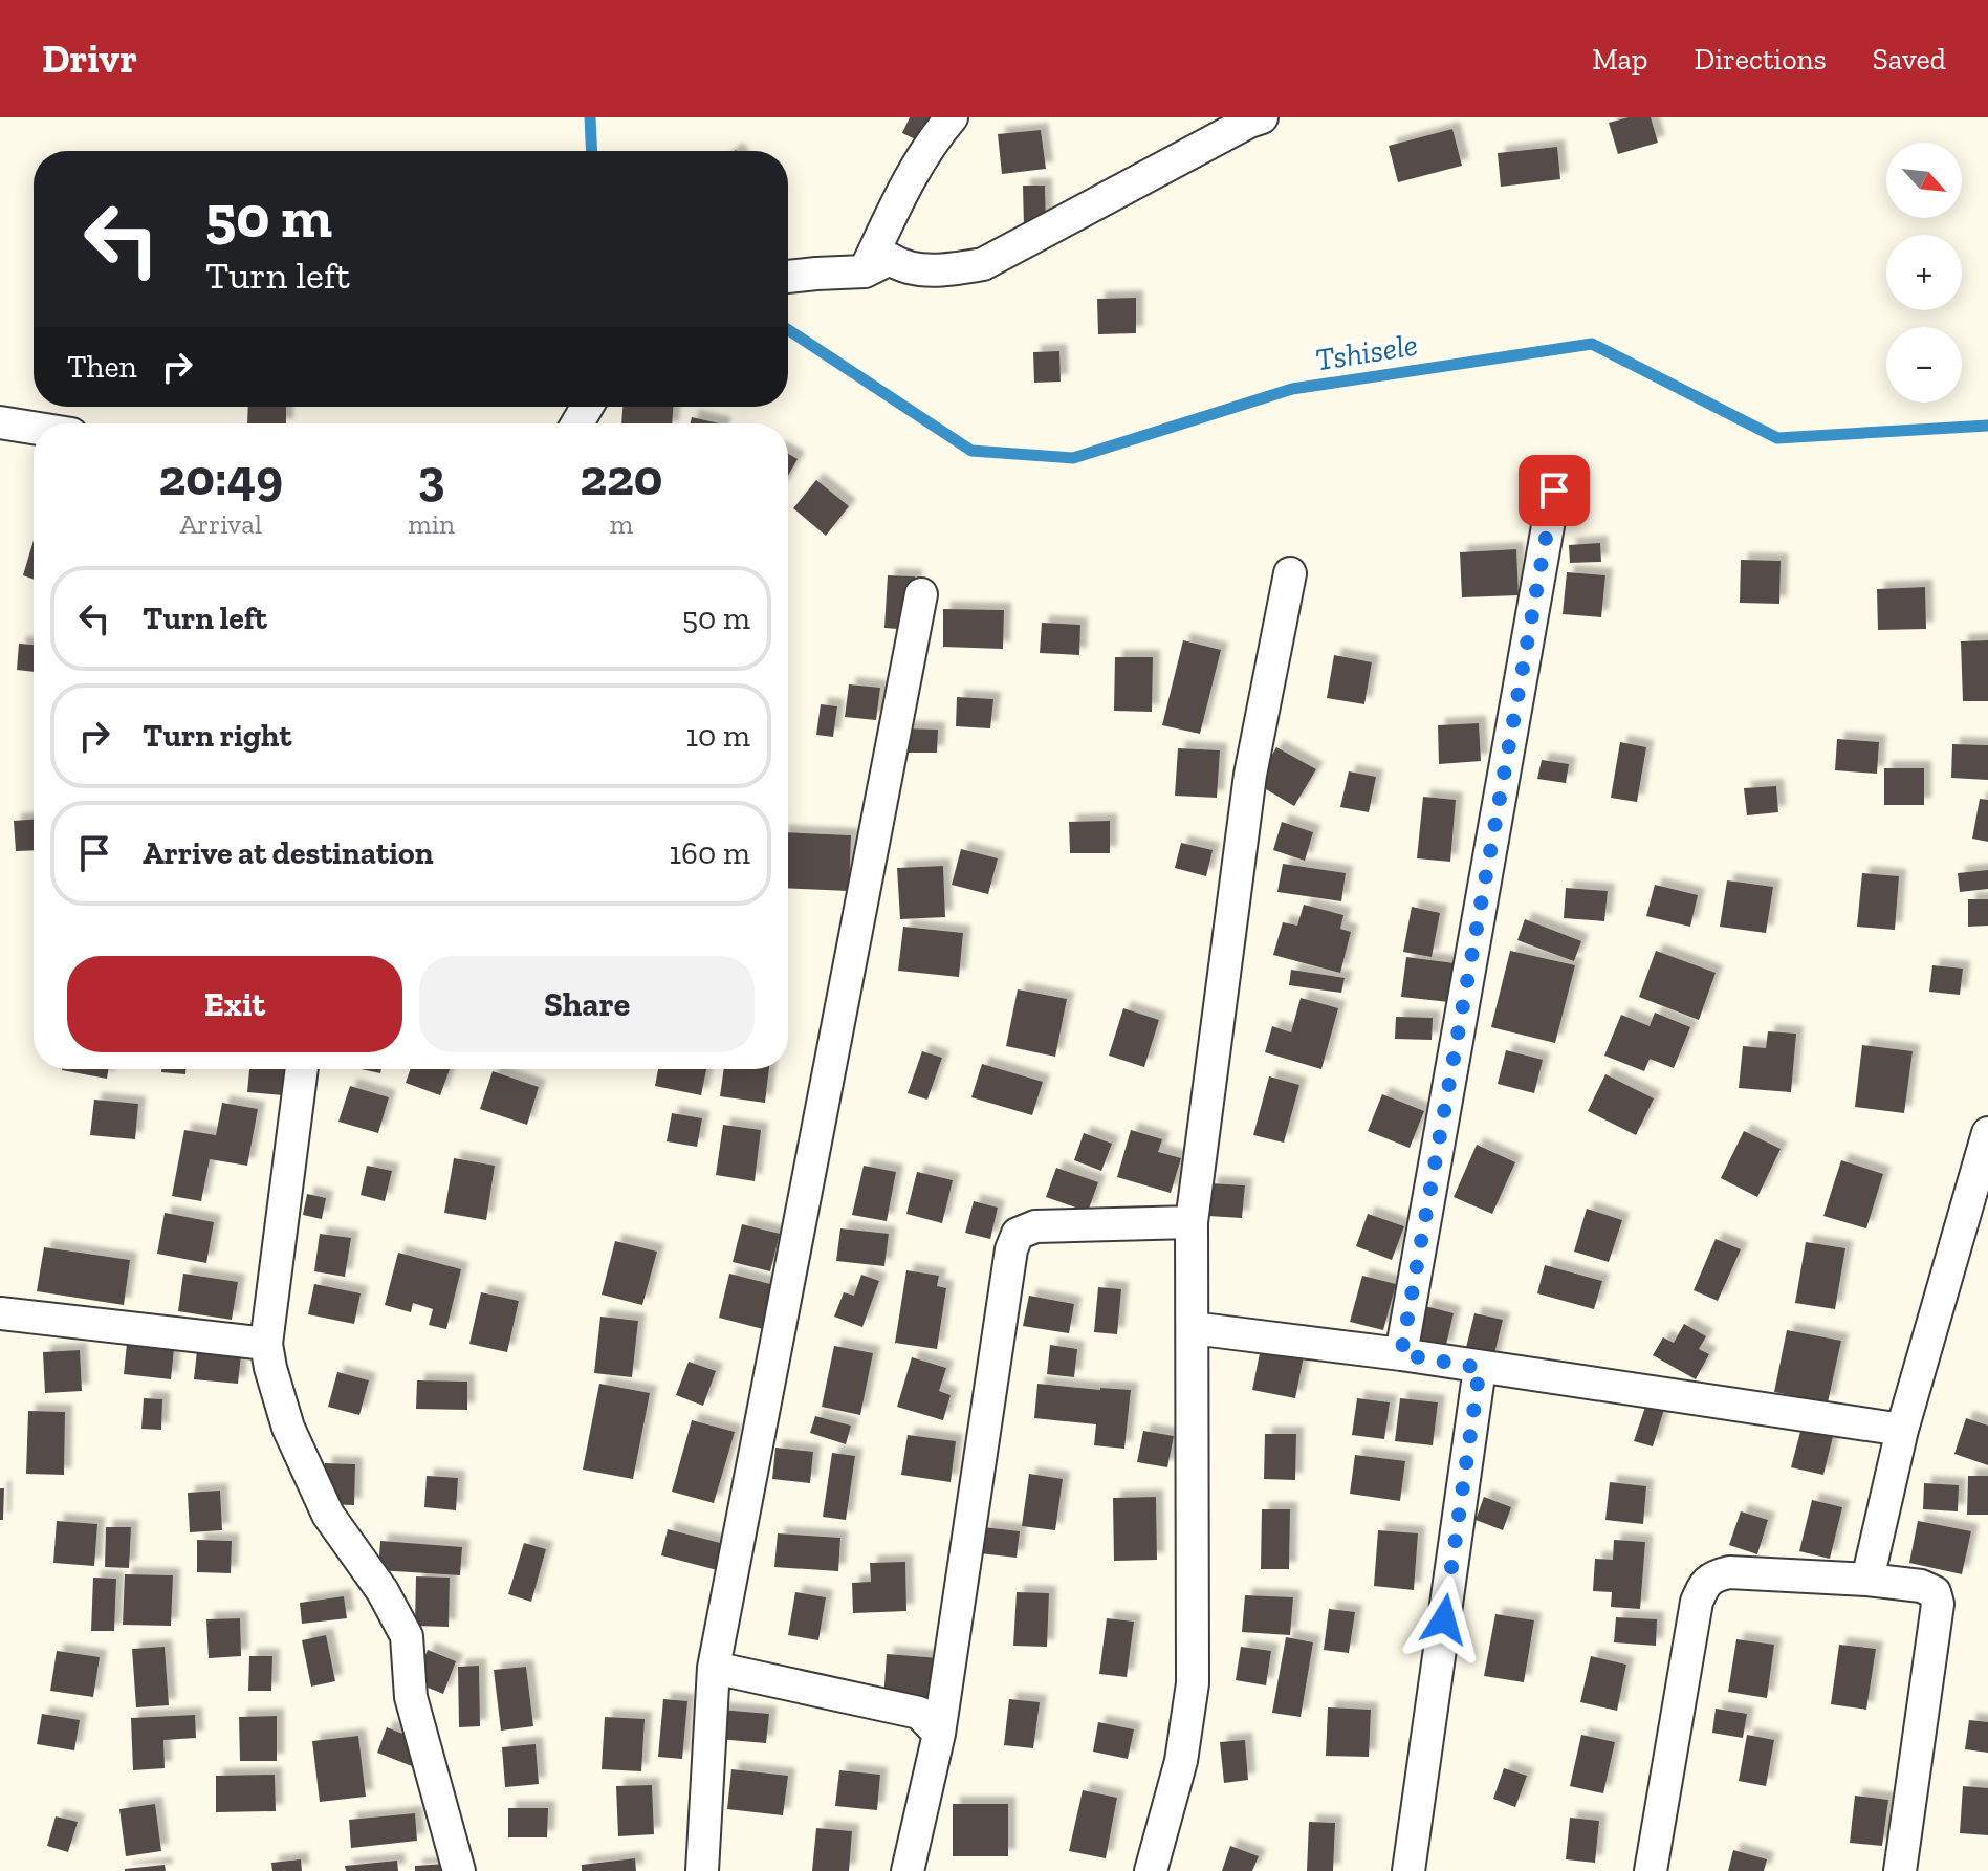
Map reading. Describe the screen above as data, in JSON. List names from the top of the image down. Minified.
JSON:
{"water":["Tshisele"],"north":"bottom right","page":{"header":"Drivr","nav":["Map","Directions","Saved"],"map_buttons":["+","−"],"turn":["50 m","Turn left"],"then":"Then","eta":["20:49","Arrival","3","min","220","m"],"list":[{"name":"Turn left","value":"50 m"},{"name":"Turn right","value":"10 m"},{"name":"Arrive at destination","value":"160 m"}],"buttons":["Exit","Share"]}}
